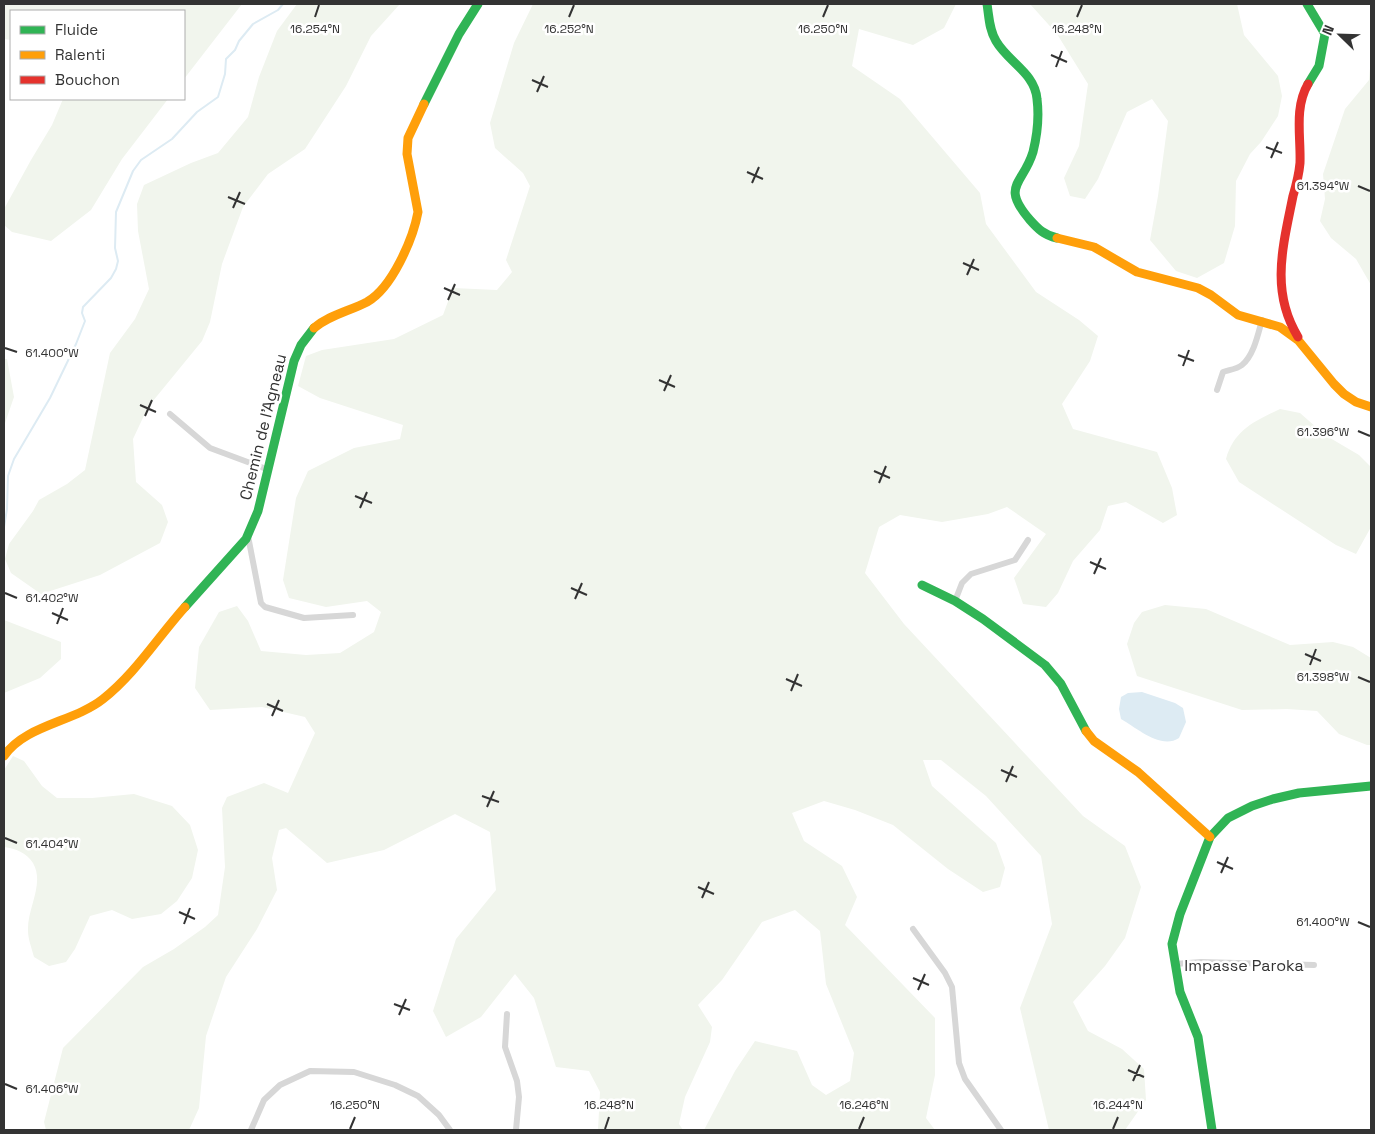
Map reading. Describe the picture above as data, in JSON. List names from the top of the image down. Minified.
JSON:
{"streets":{"street":["Chemin de l’Agneau","Impasse Paroka"]},"legend":["Fluide","Ralenti","Bouchon"],"north":"top left","coordinates":["16.254°N","16.252°N","16.250°N","16.248°N","61.394°W","61.400°W","61.396°W","61.402°W","61.398°W","61.404°W","61.406°W","16.246°N","16.244°N"]}
